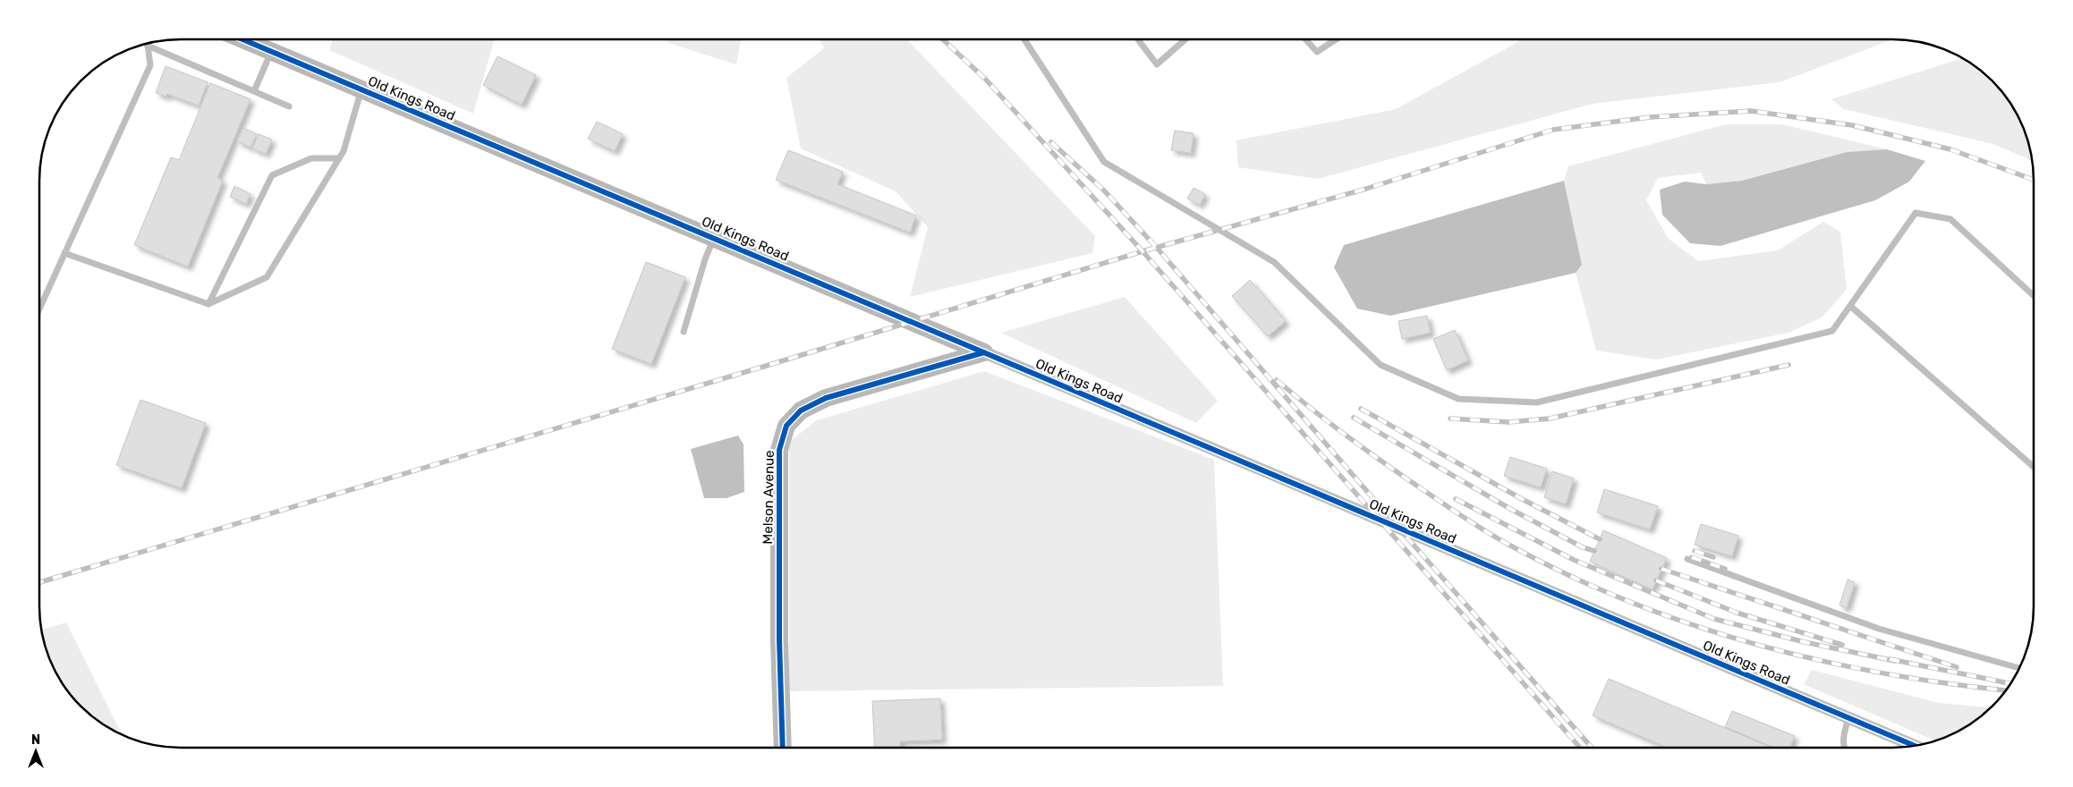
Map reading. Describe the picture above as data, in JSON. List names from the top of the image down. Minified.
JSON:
{"streets":{"street":["Old Kings Road","Melson Avenue"]},"crossings":[["Old Kings Road","Melson Avenue"]],"north":"top"}
